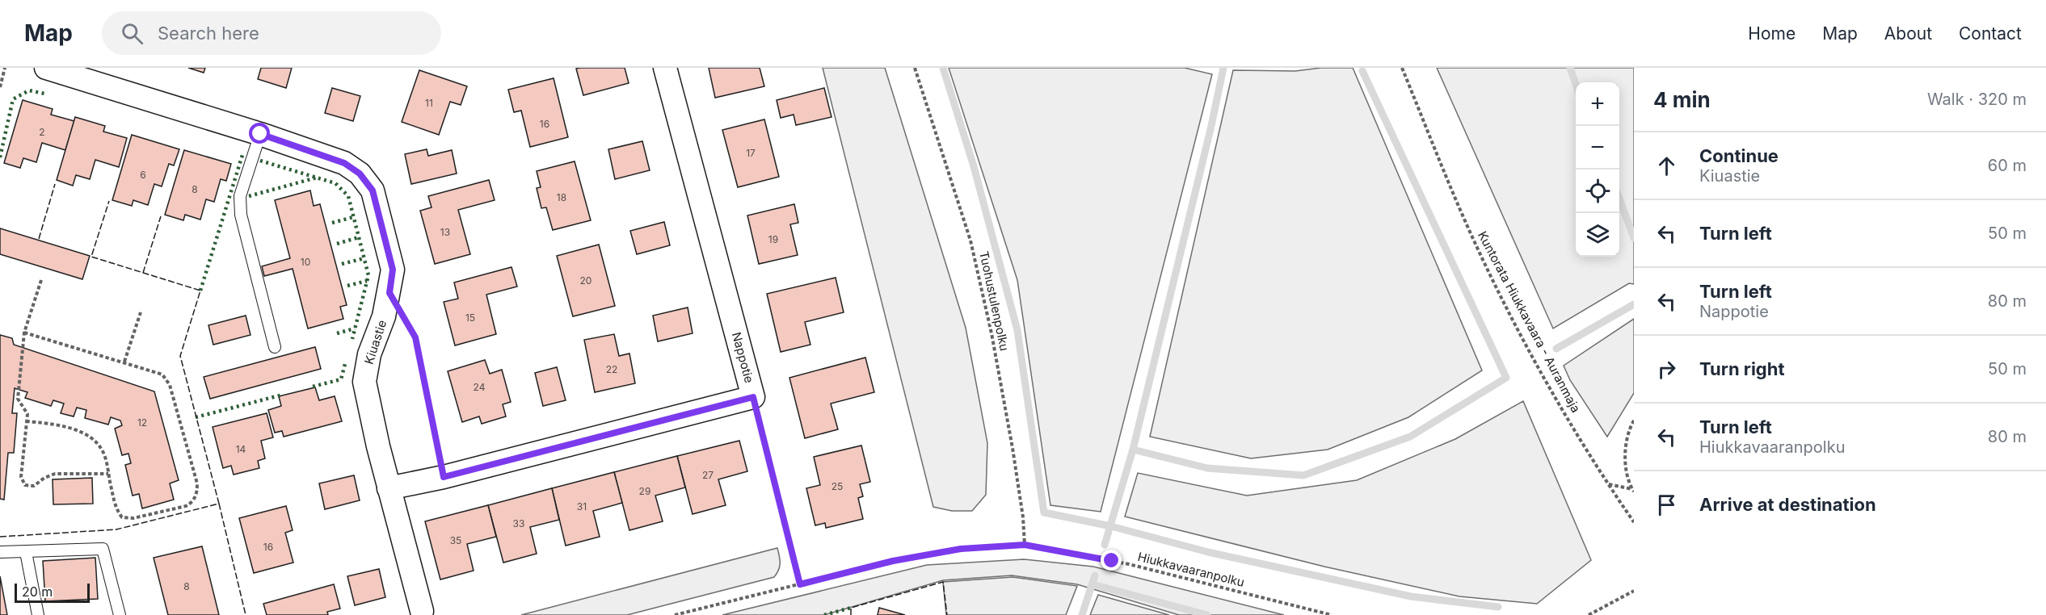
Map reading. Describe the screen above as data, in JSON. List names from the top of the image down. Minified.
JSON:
{"streets":{"street":["Kiuastie","Nappotie"],"path":["Tuohustulenpolku","Kuntorata Hiukkavaara - Auranmaja","Hiukkavaaranpolku"]},"crossings":[["Tuohustulenpolku","Hiukkavaaranpolku"],["Kiuastie","Nappotie"]],"house_numbers":["11","16","2","17","6","8","18","13","19","10","20","15","22","24","12","14","27","25","29","31","33","35","16","8"],"scale_bar":"20 m","page":{"header":"Map","search":"Search here","nav":["Home","Map","About","Contact"],"heading":["4 min","Walk · 320 m"],"map_buttons":["+","−"],"list":[["Continue","Kiuastie","60 m"],["Turn left","50 m"],["Turn left","Nappotie","80 m"],["Turn right","50 m"],["Turn left","Hiukkavaaranpolku","80 m"],"Arrive at destination"],"scale":"20 m"}}
